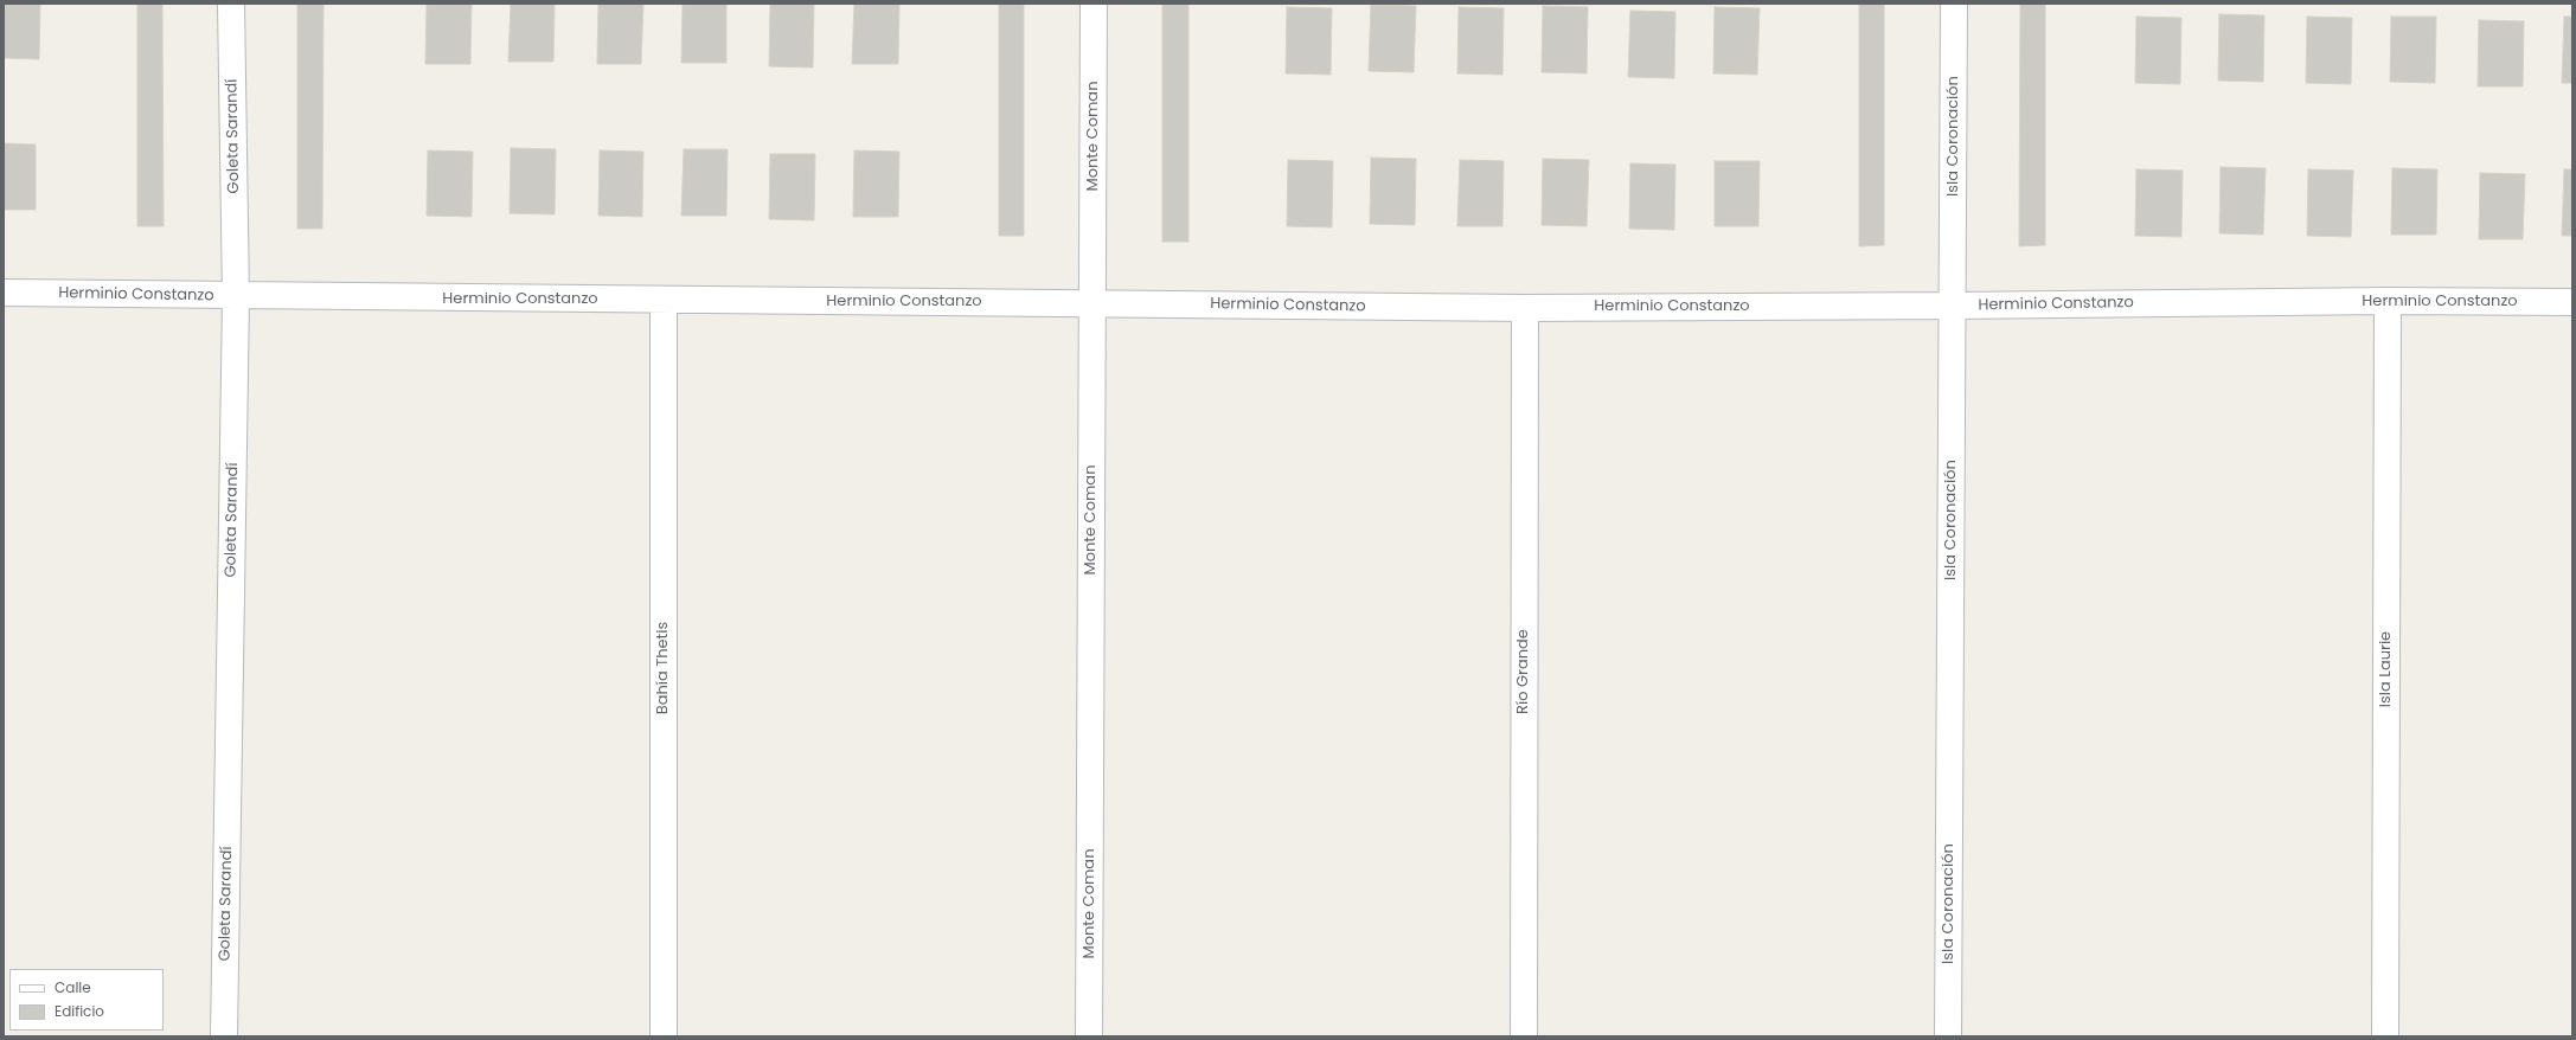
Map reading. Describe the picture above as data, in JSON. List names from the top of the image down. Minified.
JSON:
{"streets":{"street":["Goleta Sarandí","Monte Coman","Isla Coronación","Herminio Constanzo","Bahía Thetis","Isla Laurie","Río Grande"]},"crossings":[["Goleta Sarandí","Herminio Constanzo"],["Monte Coman","Herminio Constanzo"],["Isla Coronación","Herminio Constanzo"],["Herminio Constanzo","Bahía Thetis"],["Herminio Constanzo","Isla Laurie"],["Herminio Constanzo","Río Grande"]],"legend":["Calle","Edificio"]}
